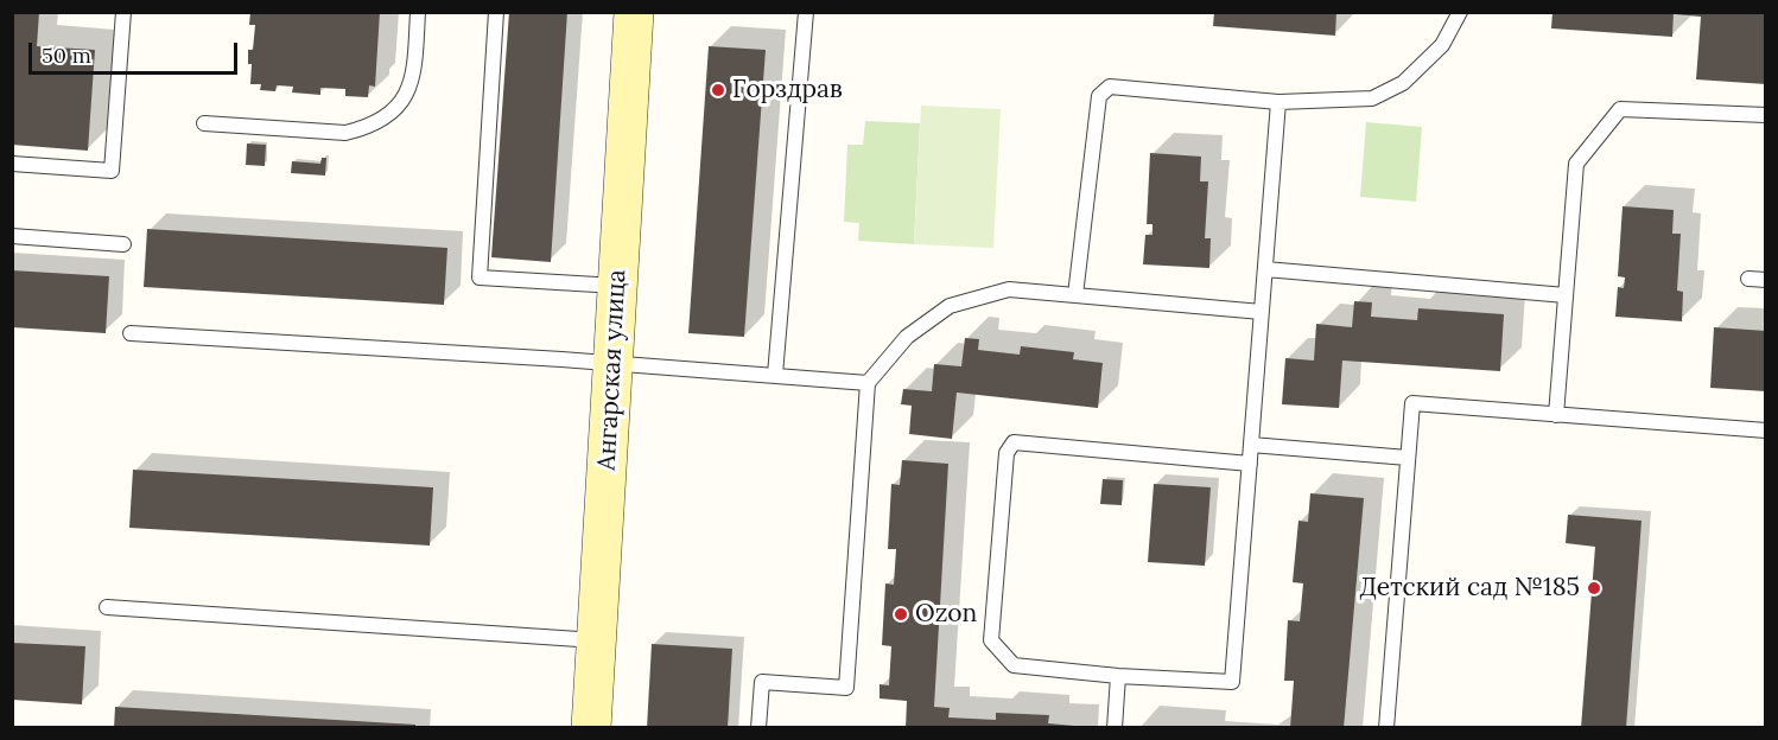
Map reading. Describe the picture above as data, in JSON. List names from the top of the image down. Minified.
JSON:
{"streets":{"street":["Ангарская улица"]},"places":["Горздрав","Детский сад №185","Ozon"],"scale_bar":"50 m"}
